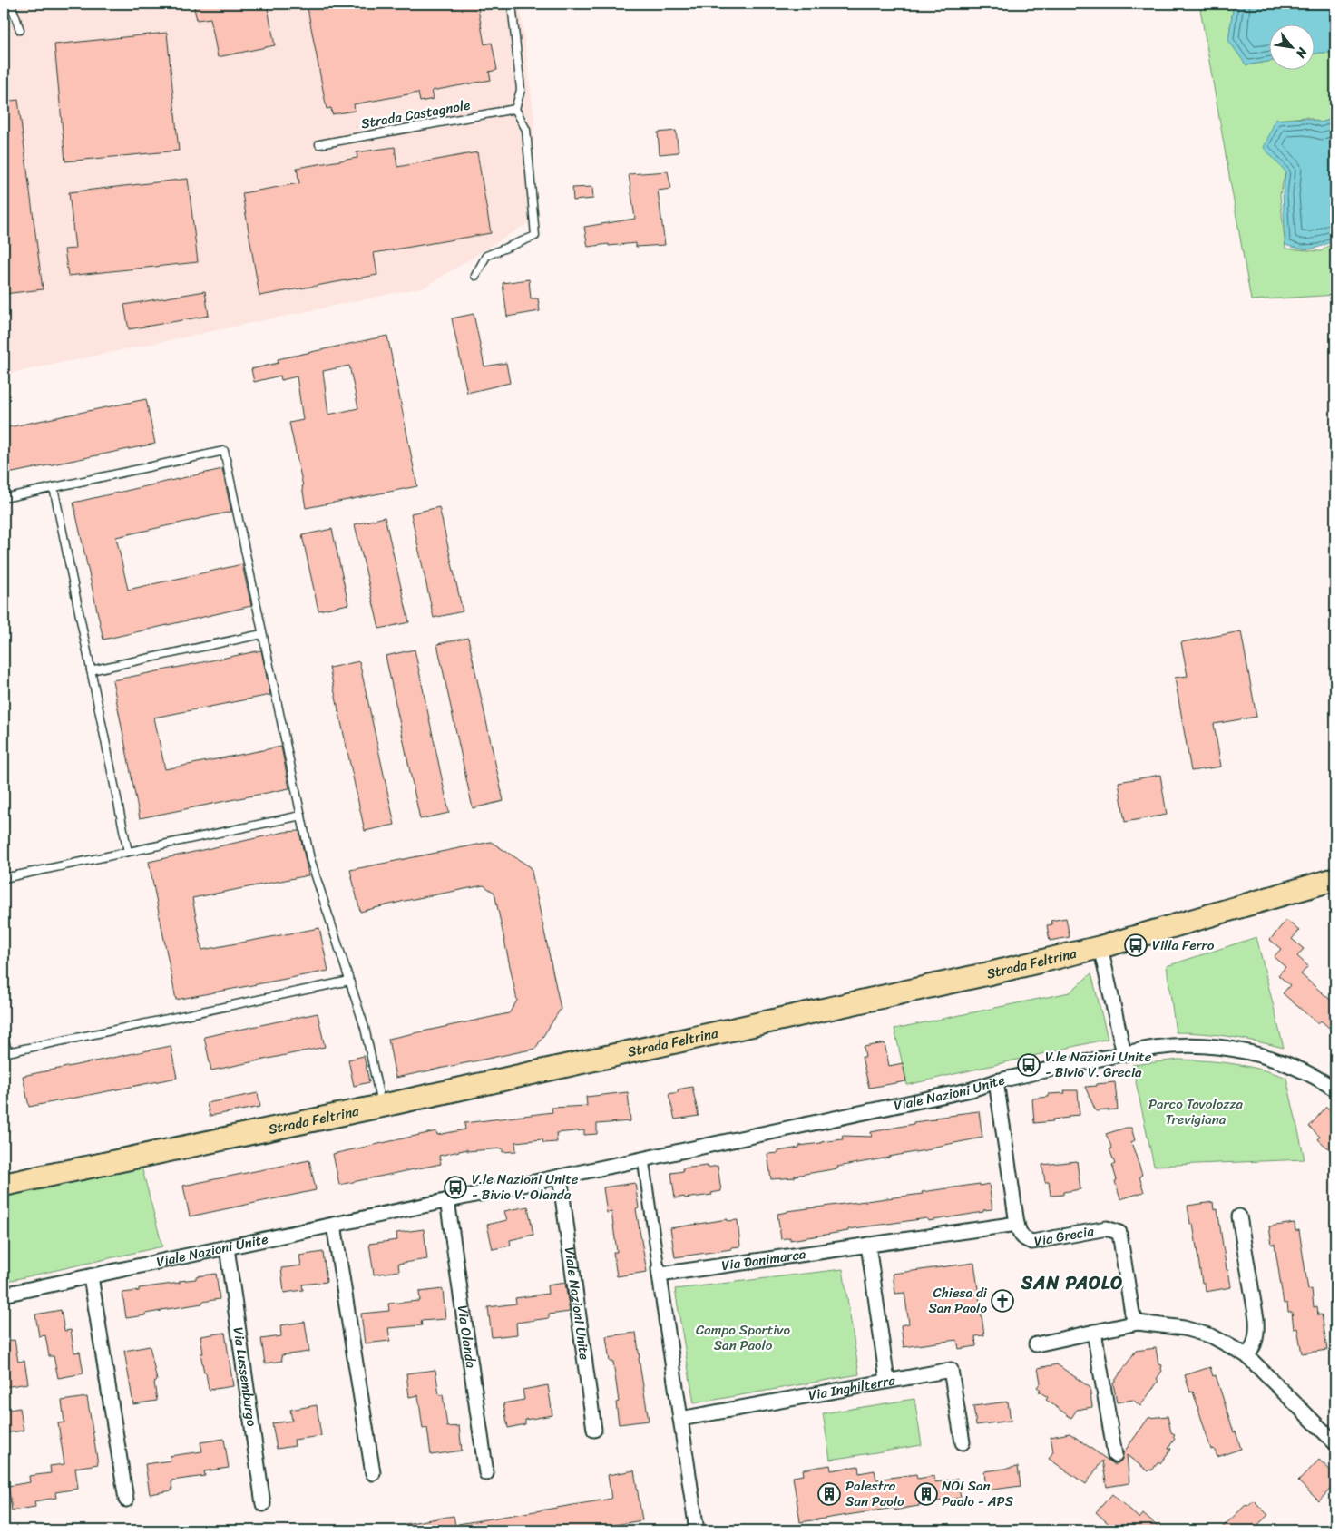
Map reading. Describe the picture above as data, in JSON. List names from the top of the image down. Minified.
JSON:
{"streets":{"main road":["Strada Feltrina"],"street":["Viale Nazioni Unite","Via Grecia","Via Danimarca","Via Olanda","Via Lussemburgo","Via Inghilterra"],"lane":["Strada Castagnole"]},"crossings":[["Viale Nazioni Unite","Via Grecia"],["Viale Nazioni Unite","Via Olanda"],["Viale Nazioni Unite","Via Lussemburgo"],["Via Grecia","Via Danimarca"]],"districts":["SAN PAOLO"],"parks":["Parco Tavolozza Trevigiana","Campo Sportivo San Paolo"],"places":{"bus stop":["Villa Ferro","V.le Nazioni Unite - Bivio V. Grecia","V.le Nazioni Unite - Bivio V. Olanda"],"church":["Chiesa di San Paolo"],"building":["Palestra San Paolo","NOI San Paolo - APS"]},"north":"bottom right"}
